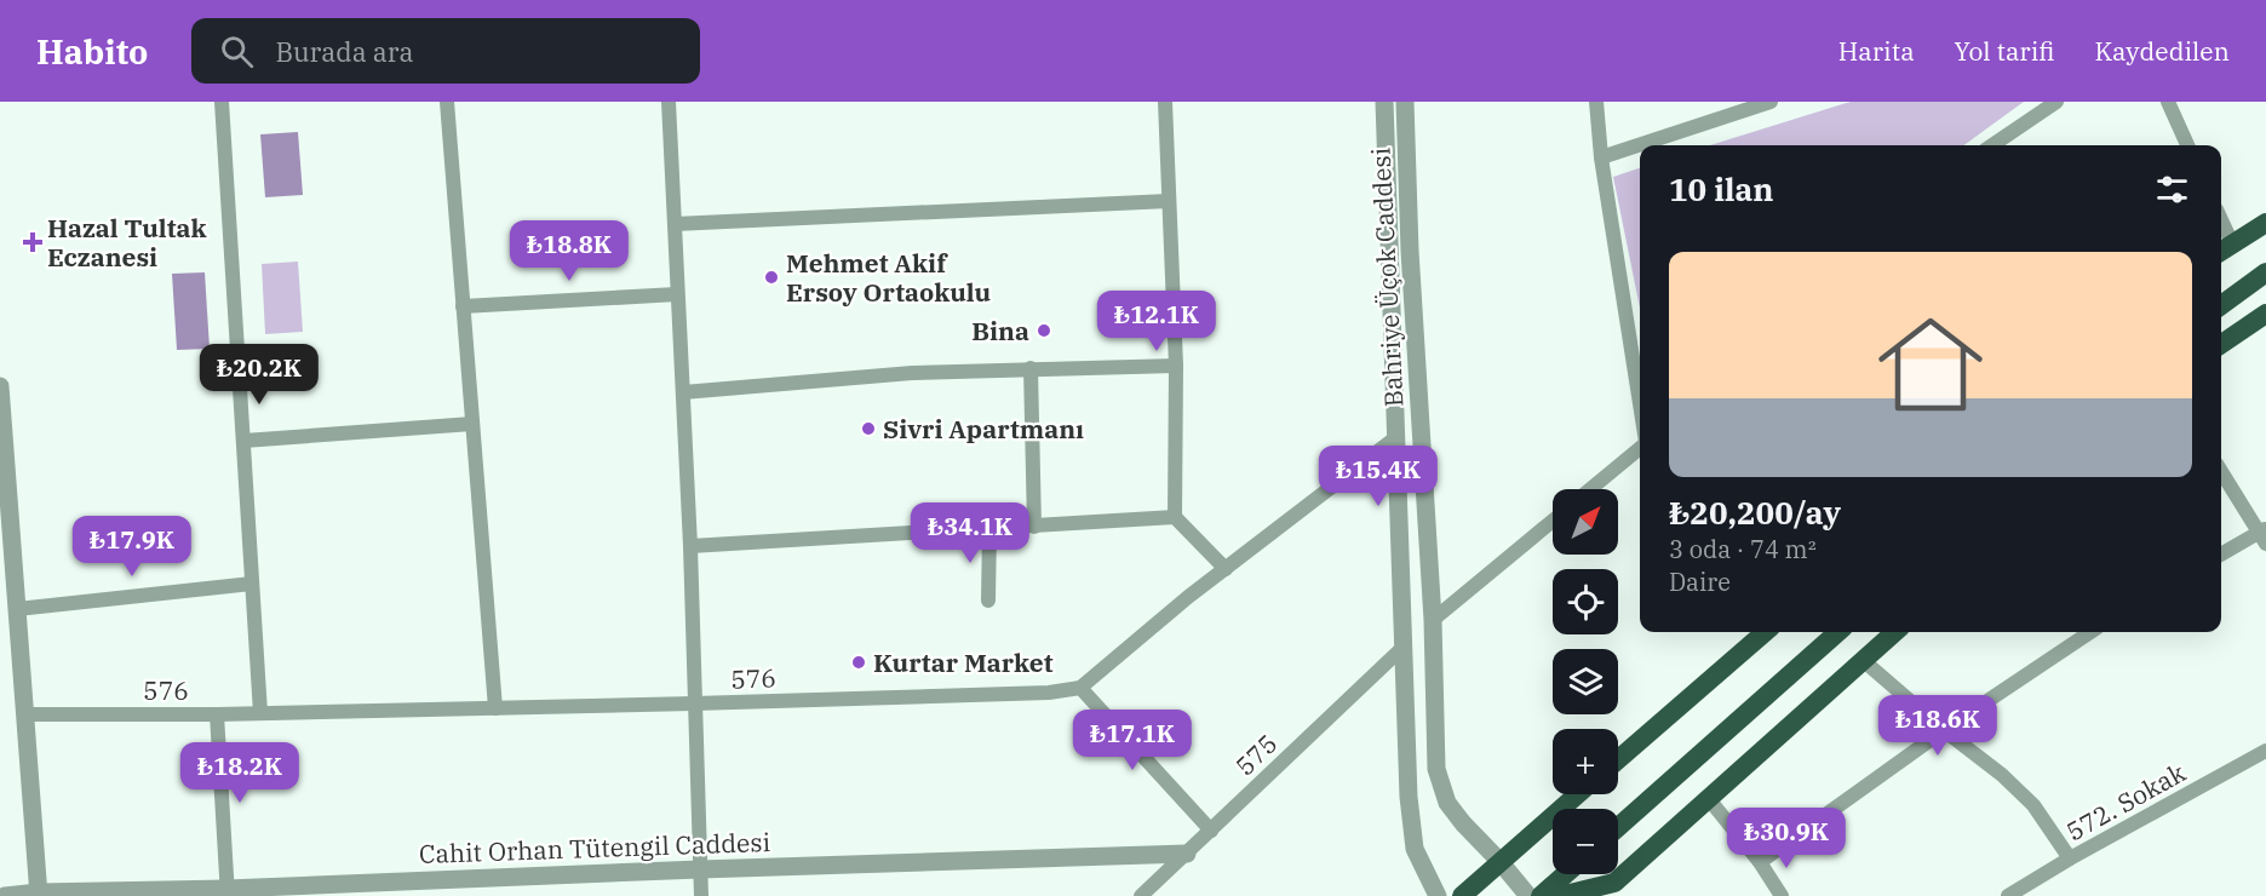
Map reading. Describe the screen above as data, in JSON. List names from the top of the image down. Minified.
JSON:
{"streets":{"street":["Bahriye Üçok Caddesi","576","575","572. Sokak","Cahit Orhan Tütengil Caddesi"]},"crossings":[["Bahriye Üçok Caddesi","575"],["575","Cahit Orhan Tütengil Caddesi"]],"places":{"health":["Hazal Tultak Eczanesi"],"other":["Mehmet Akif Ersoy Ortaokulu","Bina","Sivri Apartmanı","Kurtar Market"]},"north":"top right","page":{"header":"Habito","search":"Burada ara","nav":["Harita","Yol tarifi","Kaydedilen"],"heading":"10 ilan","price":["₺18.8K","₺12.1K","₺20.2K","₺15.4K","₺34.1K","₺17.9K","₺18.6K","₺17.1K","₺18.2K","₺30.9K"],"list":[{"name":"₺20,200/ay","note":"3 oda · 74 m² · Daire"}],"map_buttons":["+","−"]}}
